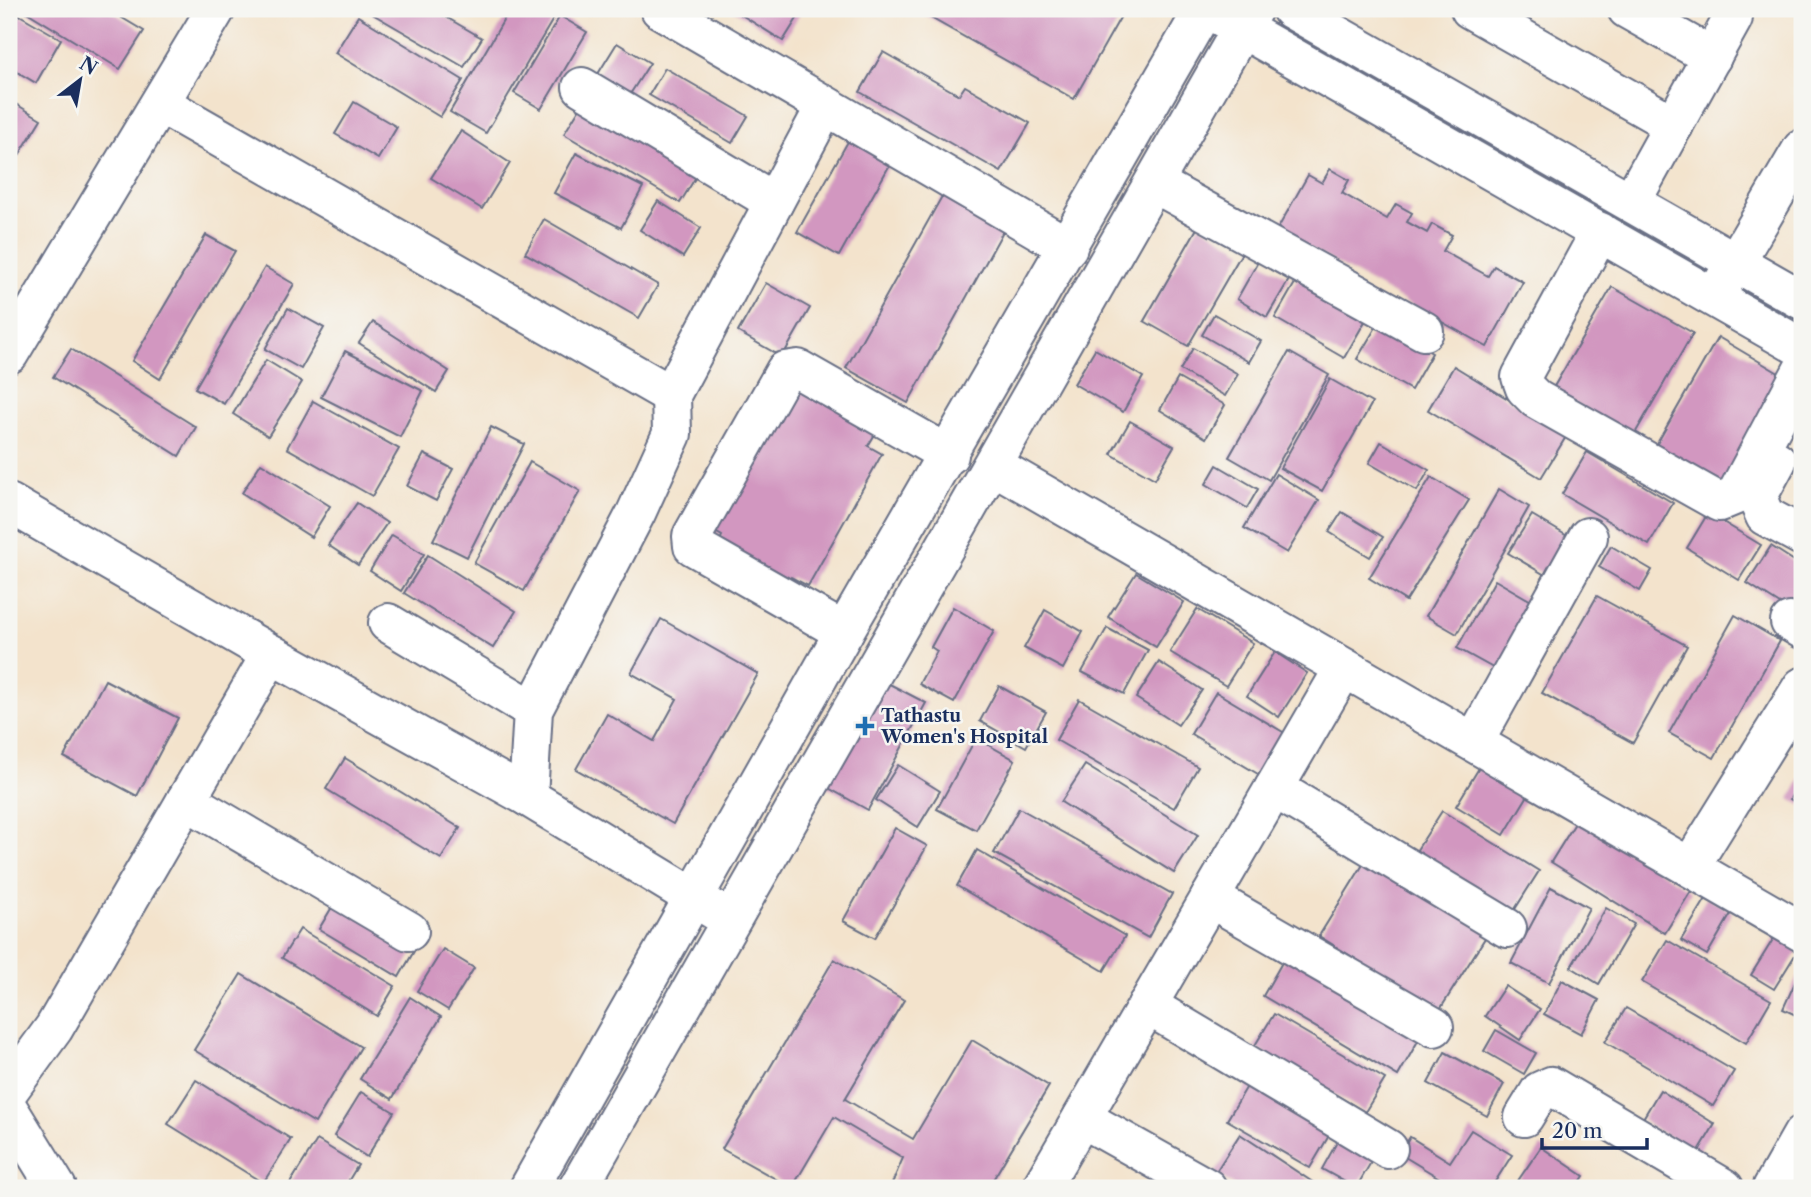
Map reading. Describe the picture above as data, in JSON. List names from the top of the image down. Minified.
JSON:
{"places":{"health":["Tathastu Women's Hospital"]},"scale_bar":"20 m","north":"top right"}
